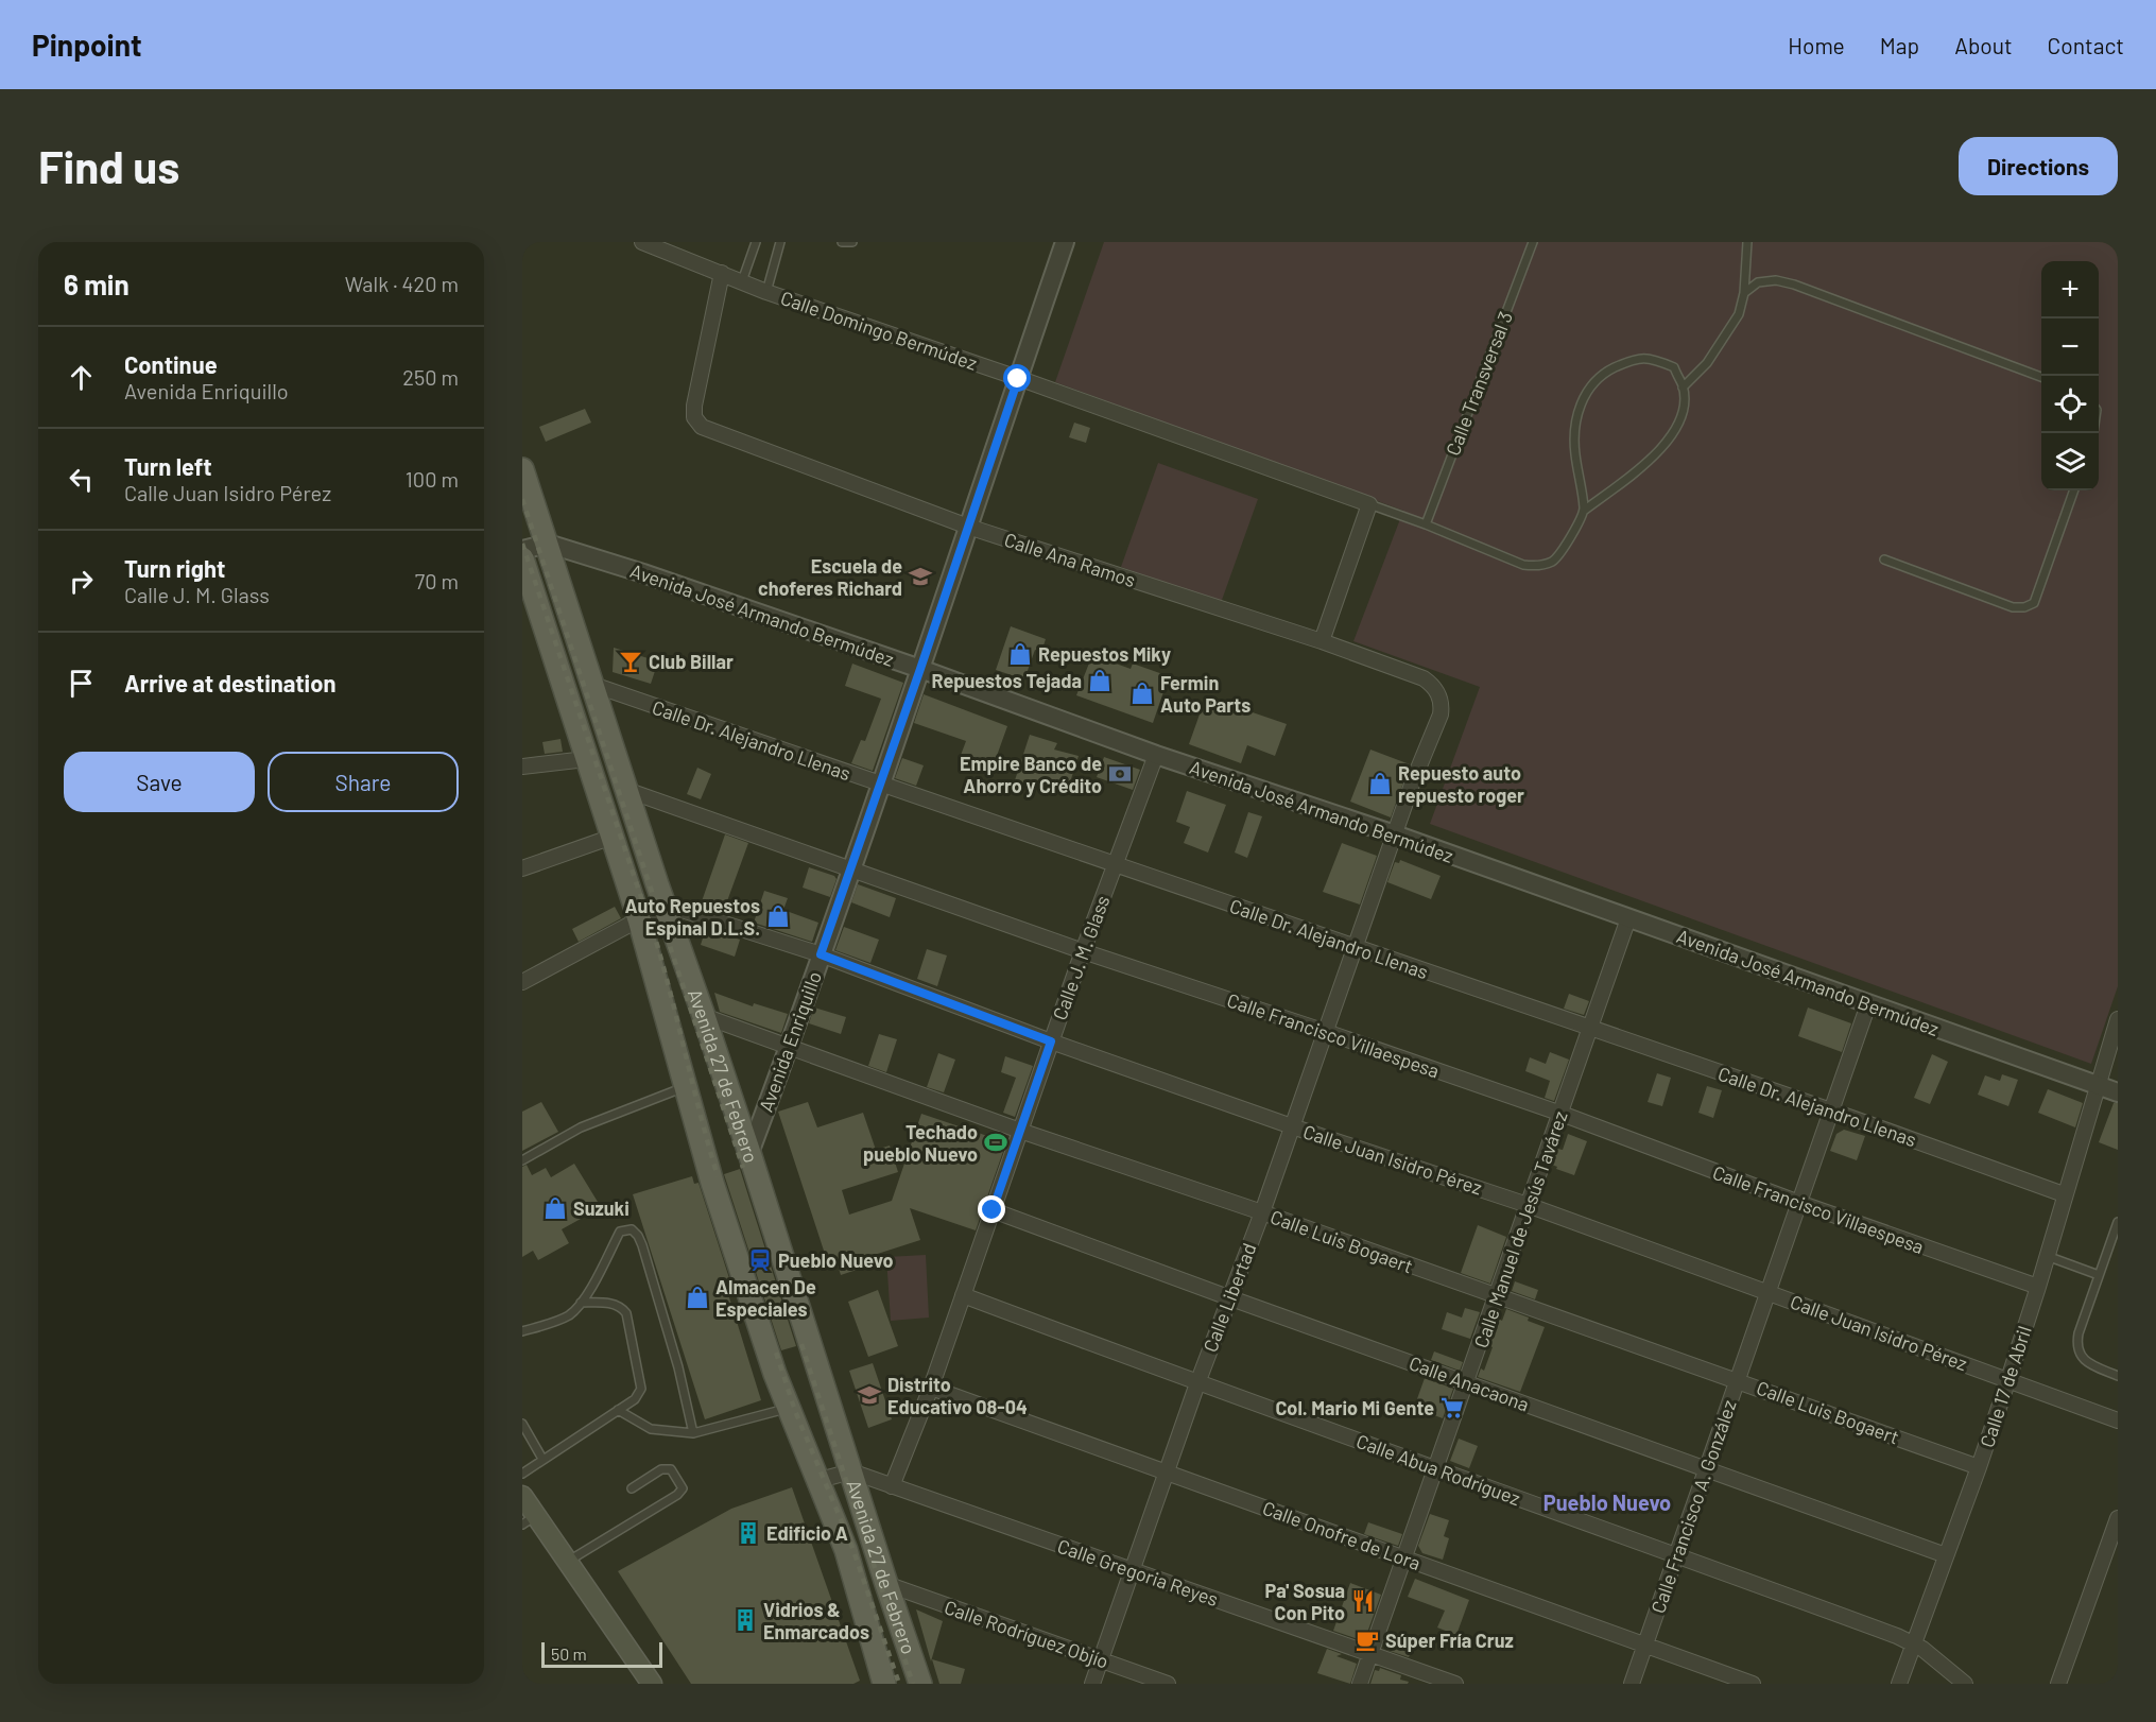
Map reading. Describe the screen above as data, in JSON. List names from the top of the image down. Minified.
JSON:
{"streets":{"main road":["Avenida 27 de Febrero"],"street":["Calle Domingo Bermúdez","Calle Ana Ramos","Avenida José Armando Bermúdez","Calle Dr. Alejandro Llenas","Calle J. M. Glass","Calle Francisco Villaespesa","Avenida Enriquillo","Calle Juan Isidro Pérez","Calle Manuel de Jesús Tavárez","Calle Luis Bogaert","Calle Libertad","Calle Anacaona","Calle 17 de Abril","Calle Abua Rodríguez","Calle Francisco A. González","Calle Onofre de Lora","Calle Gregoria Reyes","Calle Rodríguez Objío"],"lane":["Calle Transversal 3"]},"crossings":[["Calle Domingo Bermúdez","Calle Ana Ramos"],["Calle Domingo Bermúdez","Avenida Enriquillo"],["Calle Ana Ramos","Avenida Enriquillo"],["Calle Ana Ramos","Calle Libertad"],["Avenida José Armando Bermúdez","Calle J. M. Glass"],["Avenida José Armando Bermúdez","Avenida Enriquillo"],["Avenida José Armando Bermúdez","Avenida 27 de Febrero"],["Avenida José Armando Bermúdez","Calle Manuel de Jesús Tavárez"],["Avenida José Armando Bermúdez","Calle Libertad"],["Avenida José Armando Bermúdez","Calle 17 de Abril"],["Avenida José Armando Bermúdez","Calle Francisco A. González"],["Calle Dr. Alejandro Llenas","Calle J. M. Glass"],["Calle Dr. Alejandro Llenas","Avenida Enriquillo"],["Calle Dr. Alejandro Llenas","Avenida 27 de Febrero"],["Calle Dr. Alejandro Llenas","Calle Manuel de Jesús Tavárez"],["Calle Dr. Alejandro Llenas","Calle Libertad"],["Calle Dr. Alejandro Llenas","Calle 17 de Abril"],["Calle Dr. Alejandro Llenas","Calle Francisco A. González"],["Calle J. M. Glass","Calle Francisco Villaespesa"],["Calle J. M. Glass","Calle Juan Isidro Pérez"],["Calle J. M. Glass","Calle Luis Bogaert"],["Calle J. M. Glass","Calle Anacaona"],["Calle J. M. Glass","Calle Abua Rodríguez"],["Calle J. M. Glass","Calle Onofre de Lora"],["Calle J. M. Glass","Calle Gregoria Reyes"],["Calle Francisco Villaespesa","Avenida Enriquillo"],["Calle Francisco Villaespesa","Avenida 27 de Febrero"],["Calle Francisco Villaespesa","Calle Manuel de Jesús Tavárez"],["Calle Francisco Villaespesa","Calle Libertad"],["Calle Francisco Villaespesa","Calle 17 de Abril"],["Calle Francisco Villaespesa","Calle Francisco A. González"],["Avenida Enriquillo","Avenida 27 de Febrero"],["Avenida Enriquillo","Calle Juan Isidro Pérez"],["Avenida Enriquillo","Calle Luis Bogaert"],["Avenida 27 de Febrero","Calle Juan Isidro Pérez"],["Avenida 27 de Febrero","Calle Luis Bogaert"],["Avenida 27 de Febrero","Calle Gregoria Reyes"],["Avenida 27 de Febrero","Calle Rodríguez Objío"],["Calle Juan Isidro Pérez","Calle Manuel de Jesús Tavárez"],["Calle Juan Isidro Pérez","Calle Libertad"],["Calle Juan Isidro Pérez","Calle 17 de Abril"],["Calle Juan Isidro Pérez","Calle Francisco A. González"],["Calle Manuel de Jesús Tavárez","Calle Luis Bogaert"],["Calle Manuel de Jesús Tavárez","Calle Anacaona"],["Calle Manuel de Jesús Tavárez","Calle Abua Rodríguez"],["Calle Manuel de Jesús Tavárez","Calle Onofre de Lora"],["Calle Manuel de Jesús Tavárez","Calle Gregoria Reyes"],["Calle Luis Bogaert","Calle Libertad"],["Calle Luis Bogaert","Calle 17 de Abril"],["Calle Luis Bogaert","Calle Francisco A. González"],["Calle Libertad","Calle Anacaona"],["Calle Libertad","Calle Abua Rodríguez"],["Calle Libertad","Calle Onofre de Lora"],["Calle Libertad","Calle Gregoria Reyes"],["Calle Libertad","Calle Rodríguez Objío"],["Calle Anacaona","Calle 17 de Abril"],["Calle Anacaona","Calle Francisco A. González"],["Calle 17 de Abril","Calle Abua Rodríguez"],["Calle Abua Rodríguez","Calle Francisco A. González"],["Calle Francisco A. González","Calle Onofre de Lora"]],"districts":["Pueblo Nuevo"],"places":{"school or university":["Escuela de choferes Richard","Distrito Educativo 08-04"],"shop":["Repuestos Miky","Repuestos Tejada","Fermin Auto Parts","Repuesto auto repuesto roger","Auto Repuestos Espinal D.L.S.","Suzuki","Almacen De Especiales"],"bar":["Club Billar"],"bank":["Empire Banco de Ahorro y Crédito"],"sports":["Techado pueblo Nuevo"],"station":["Pueblo Nuevo"],"supermarket":["Col. Mario Mi Gente"],"building":["Edificio A","Vidrios & Enmarcados"],"restaurant":["Pa' Sosua Con Pito"],"cafe":["Súper Fría Cruz"]},"scale_bar":"50 m","page":{"header":"Pinpoint","nav":["Home","Map","About","Contact"],"buttons":["Directions",["Save","Share"]],"title":"Find us","heading":["6 min","Walk · 420 m"],"map_buttons":["+","−"],"list":[["Continue","Avenida Enriquillo","250 m"],["Turn left","Calle Juan Isidro Pérez","100 m"],["Turn right","Calle J. M. Glass","70 m"],"Arrive at destination"],"scale":"50 m"}}
